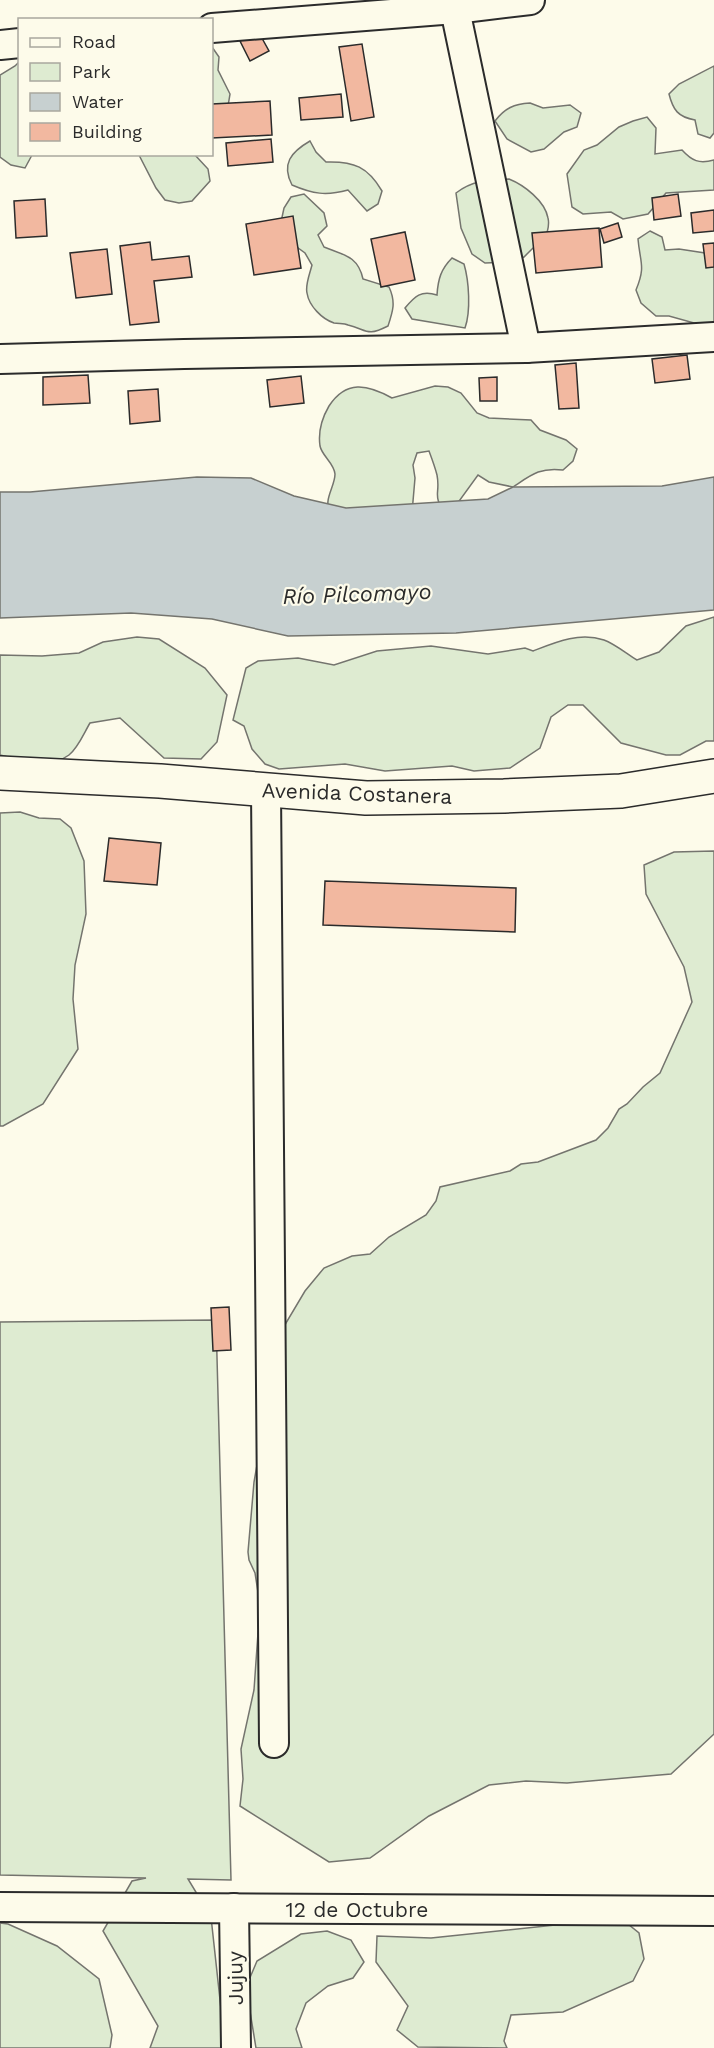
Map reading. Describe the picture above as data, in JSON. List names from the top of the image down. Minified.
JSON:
{"streets":{"street":["Avenida Costanera","12 de Octubre","Jujuy"]},"crossings":[["12 de Octubre","Jujuy"]],"water":["Río Pilcomayo"],"legend":["Road","Park","Water","Building"]}
